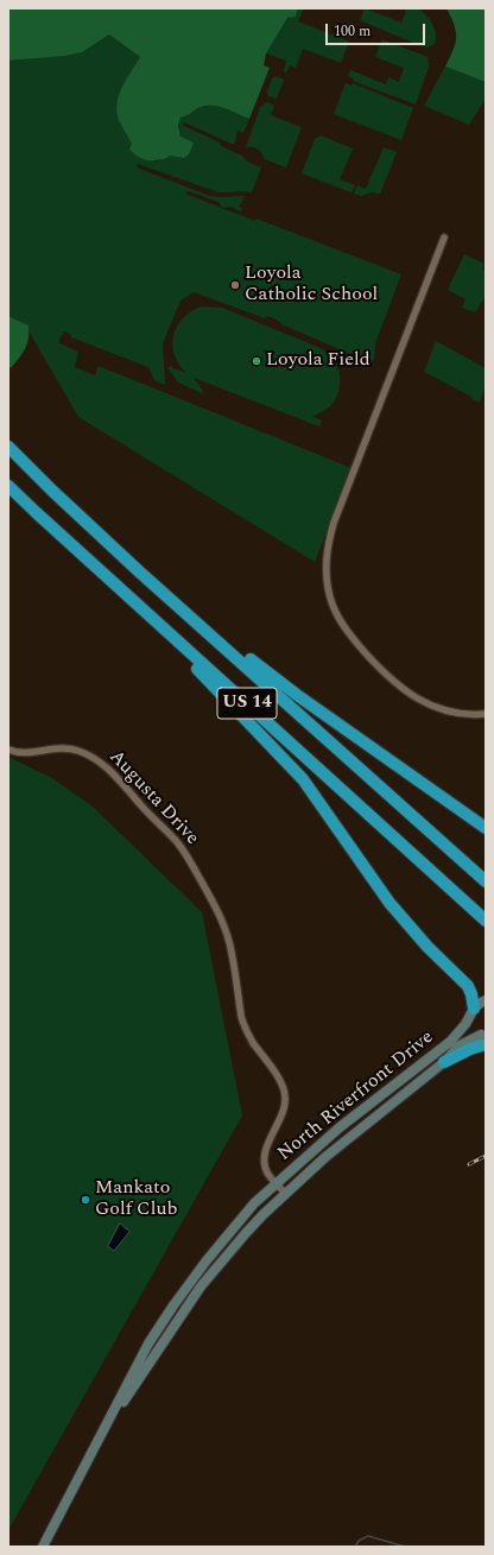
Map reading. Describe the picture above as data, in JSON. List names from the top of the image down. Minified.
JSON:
{"streets":{"highway":["US 14"],"main road":["North Riverfront Drive"],"street":["Augusta Drive"]},"crossings":[["Augusta Drive","North Riverfront Drive"]],"places":["Loyola Catholic School","Loyola Field","Mankato Golf Club"],"scale_bar":"100 m"}
